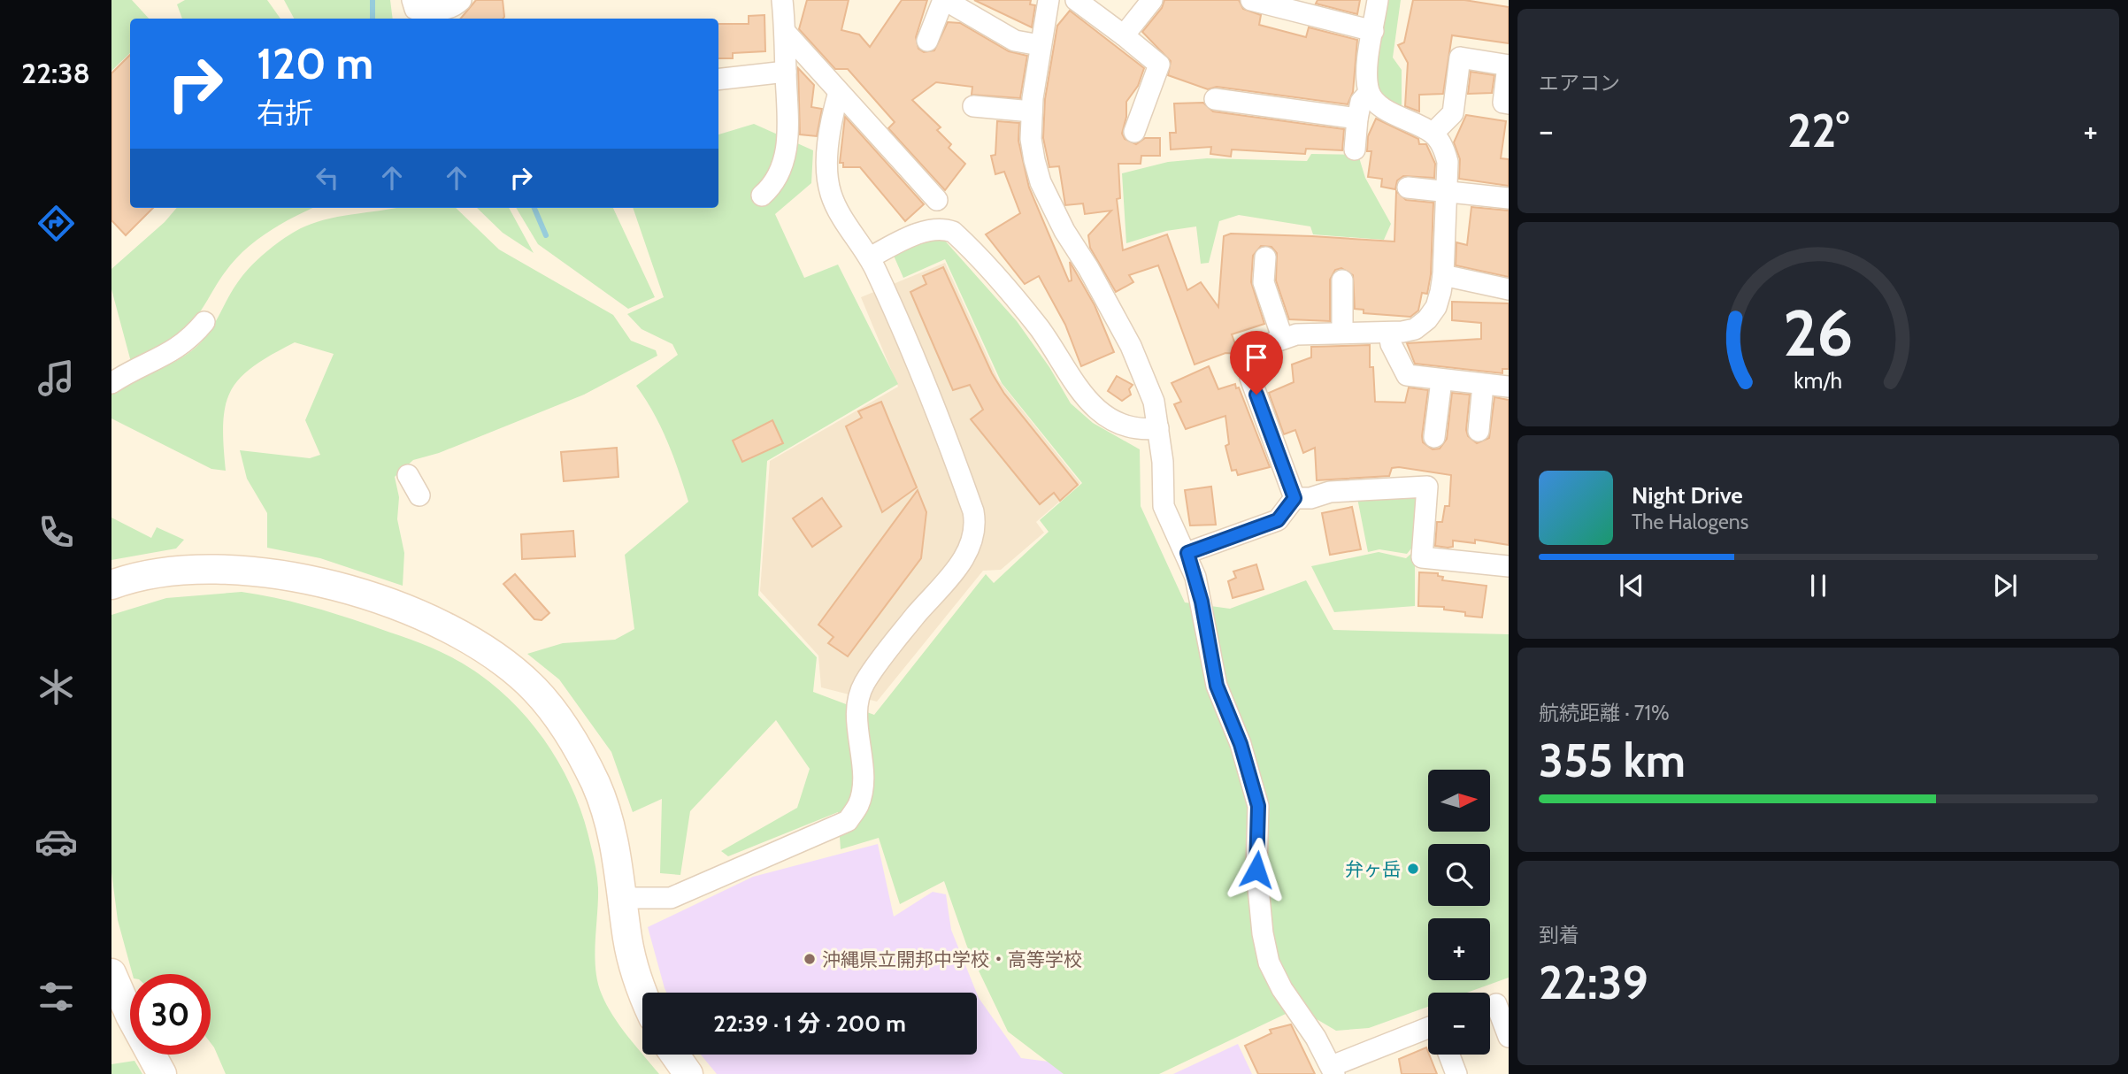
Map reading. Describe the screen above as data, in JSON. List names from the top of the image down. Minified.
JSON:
{"places":["弁ヶ岳","沖縄県立開邦中学校・高等学校"],"north":"right","page":{"tabs":"22:38","tile":["エアコン",["航続距離 · 71%","355 km"],["到着","22:39"]],"turn":["120 m","右折"],"heat":["−","22°","+"],"song":["Night Drive","The Halogens"],"map_buttons":["+","−"],"limit":"30","trip":"22:39 · 1 分 · 200 m","gauge":["26","km/h"]}}
